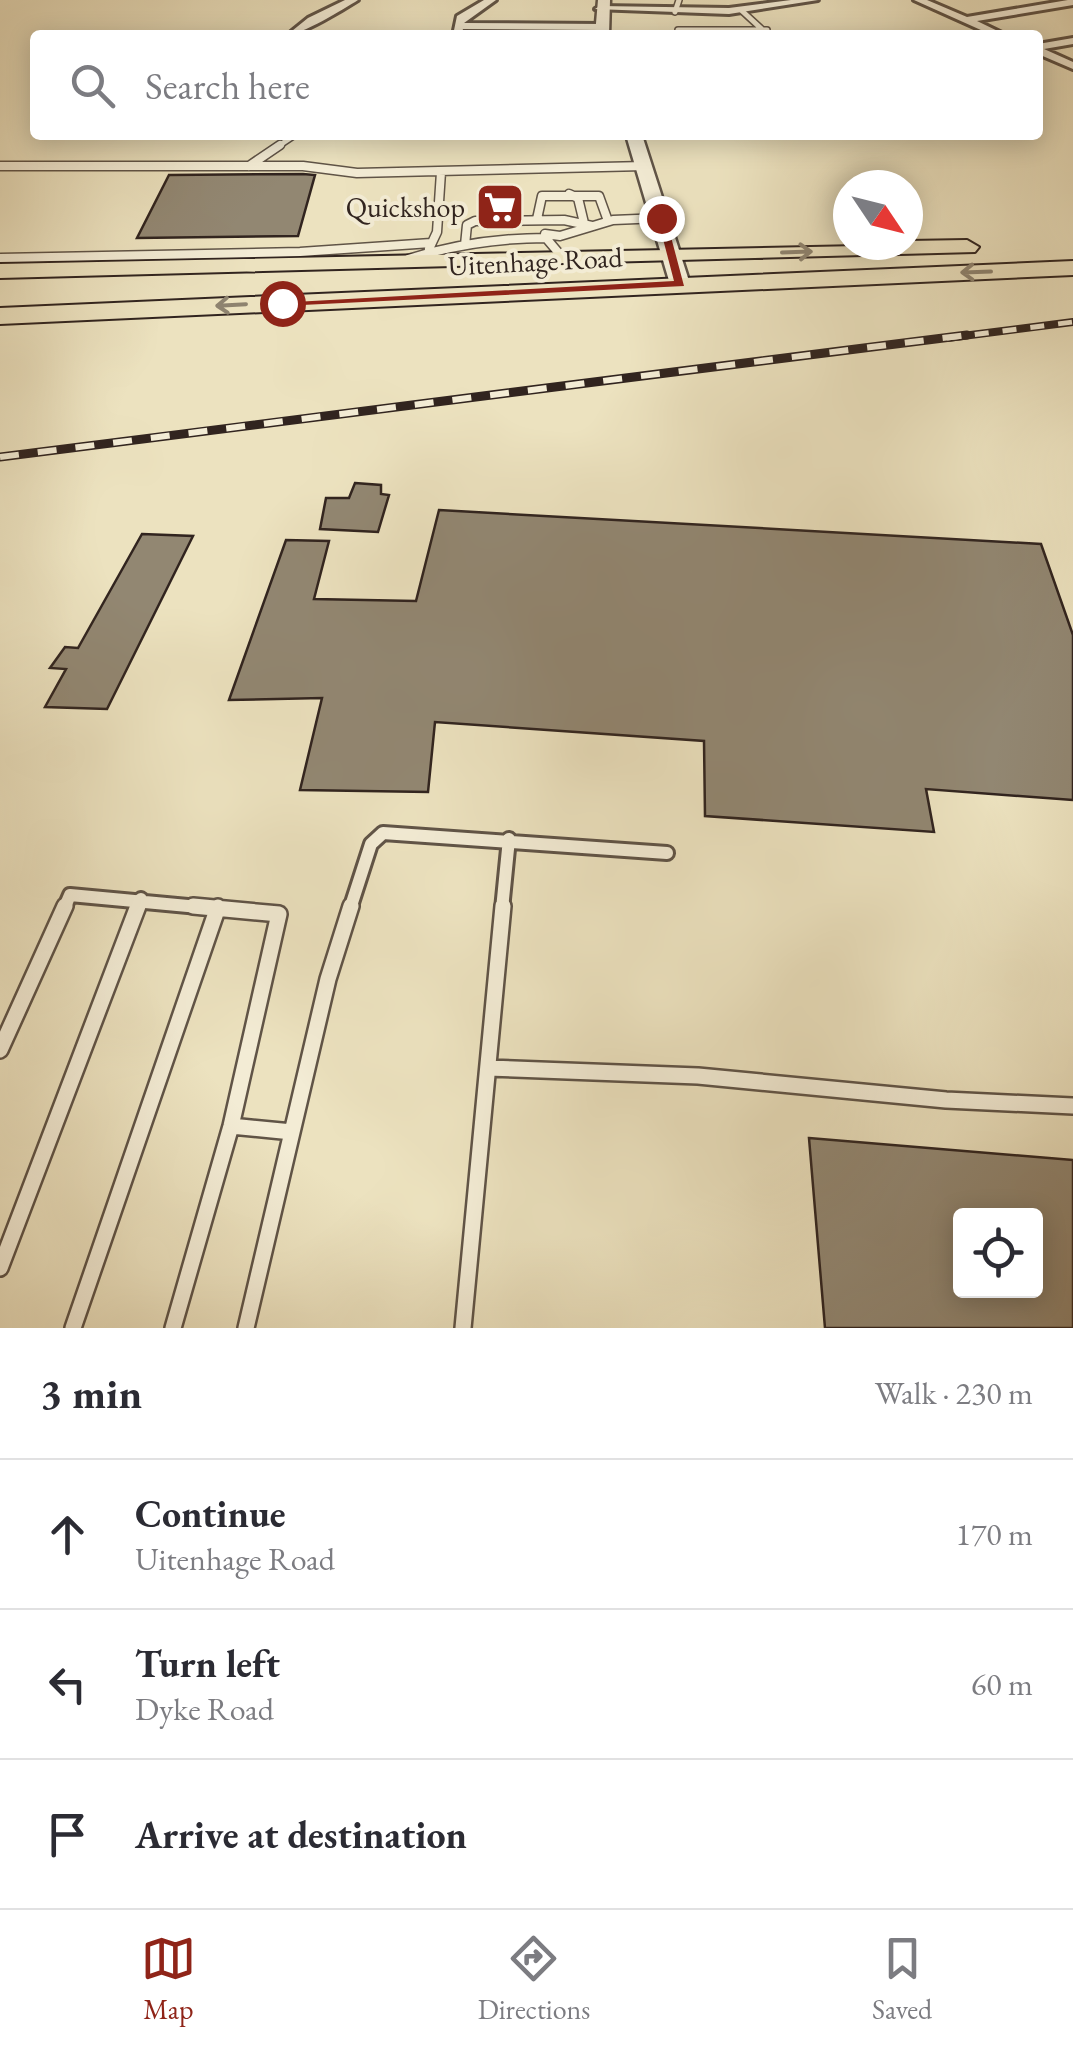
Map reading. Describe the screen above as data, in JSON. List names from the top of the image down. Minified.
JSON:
{"streets":{"main road":["Uitenhage Road"]},"places":{"supermarket":["Quickshop"]},"north":"bottom right","page":{"search":"Search here","heading":["3 min","Walk · 230 m"],"list":[["Continue","Uitenhage Road","170 m"],["Turn left","Dyke Road","60 m"],"Arrive at destination"],"nav":["Map","Directions","Saved"]}}
